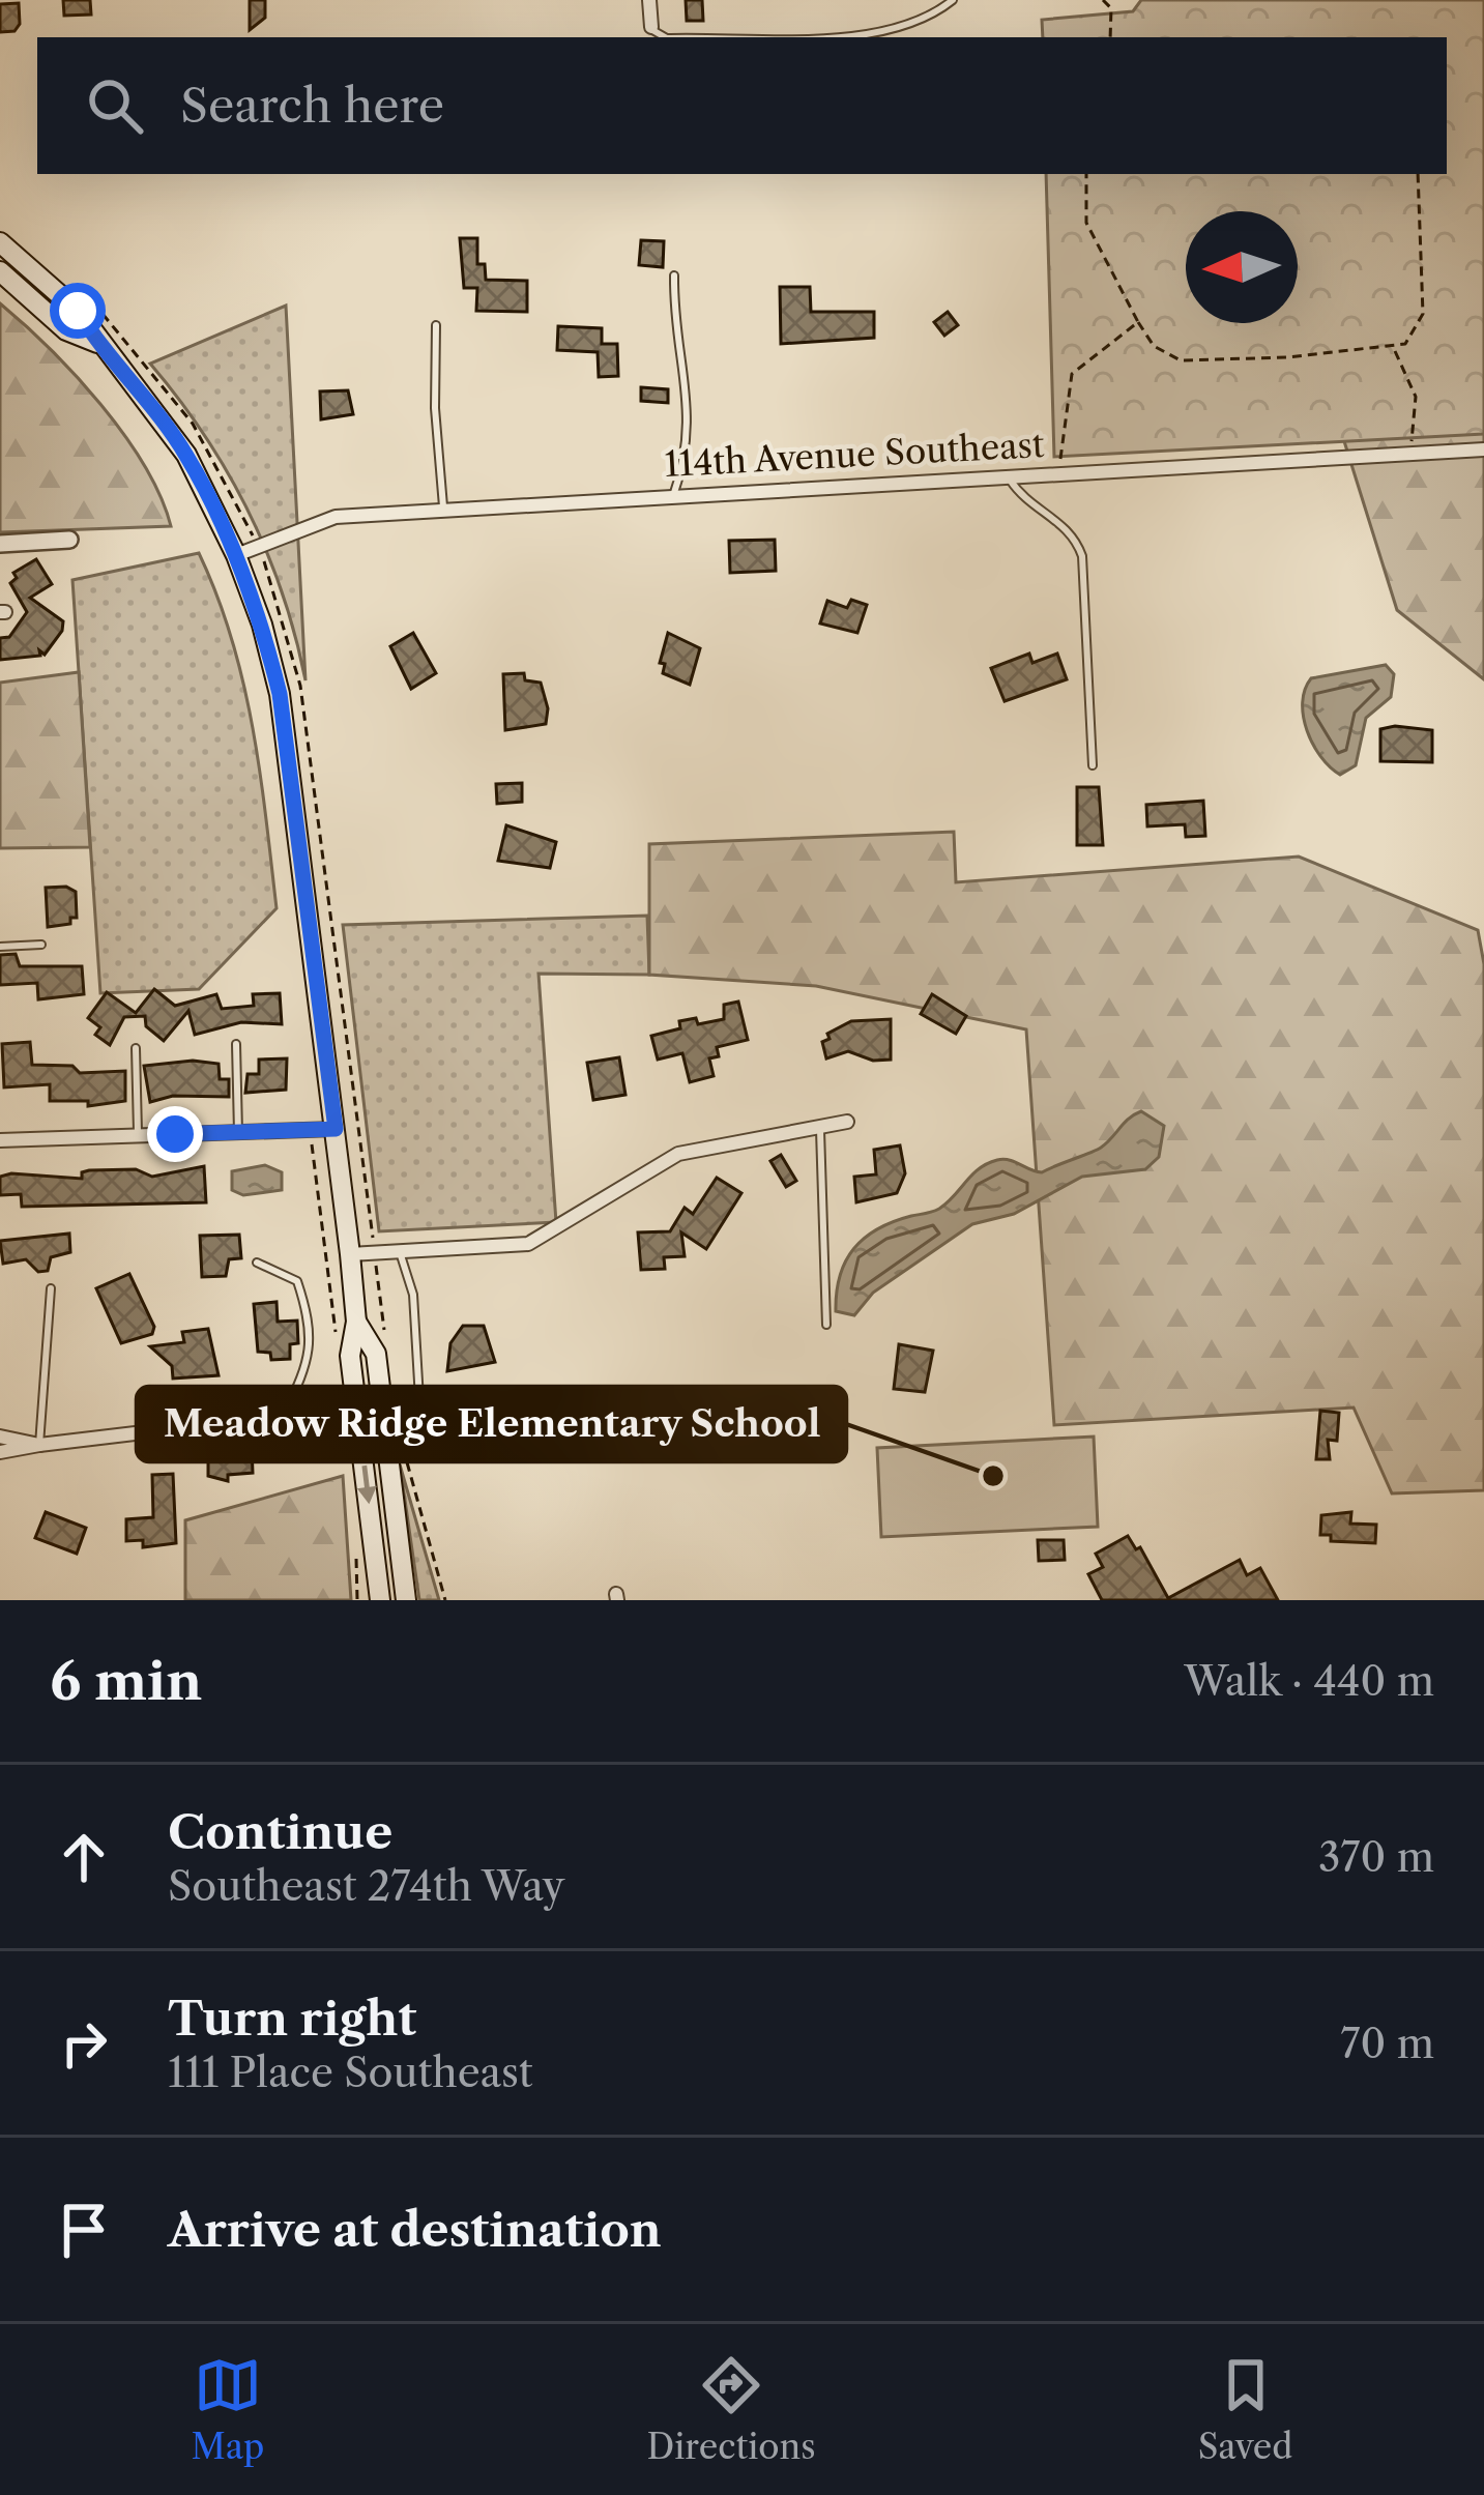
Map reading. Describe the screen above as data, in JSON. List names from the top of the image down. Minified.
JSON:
{"streets":{"street":["114th Avenue Southeast"]},"places":["Meadow Ridge Elementary School"],"north":"left","page":{"search":"Search here","heading":["6 min","Walk · 440 m"],"list":[["Continue","Southeast 274th Way","370 m"],["Turn right","111 Place Southeast","70 m"],"Arrive at destination"],"nav":["Map","Directions","Saved"]}}
